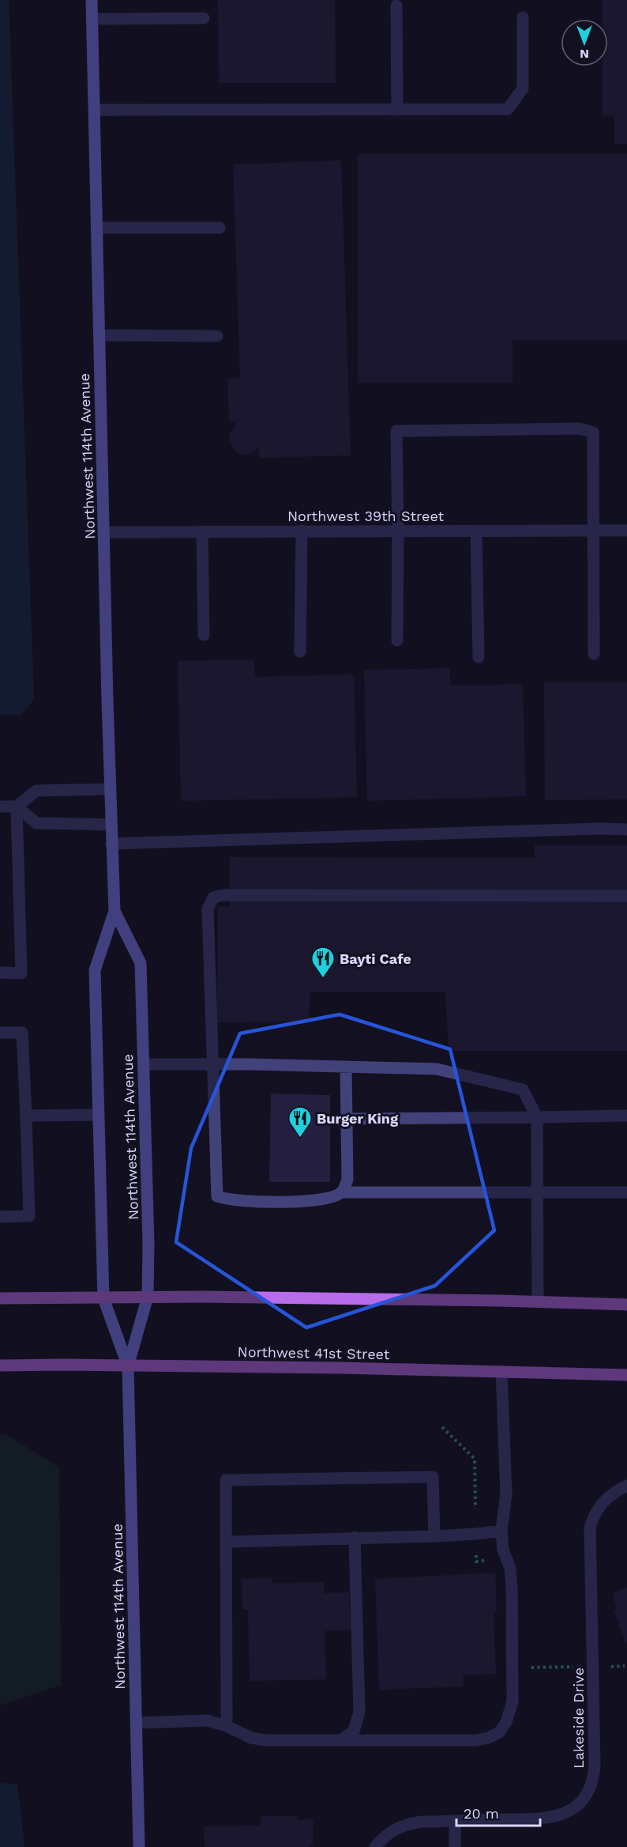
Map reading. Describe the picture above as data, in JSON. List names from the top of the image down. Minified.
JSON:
{"streets":{"main road":["Northwest 41st Street"],"street":["Northwest 114th Avenue","Northwest 39th Street","Lakeside Drive"]},"crossings":[["Northwest 114th Avenue","Northwest 39th Street"],["Northwest 114th Avenue","Northwest 41st Street"]],"places":{"restaurant":["Bayti Cafe","Burger King"]},"scale_bar":"20 m","north":"bottom"}
